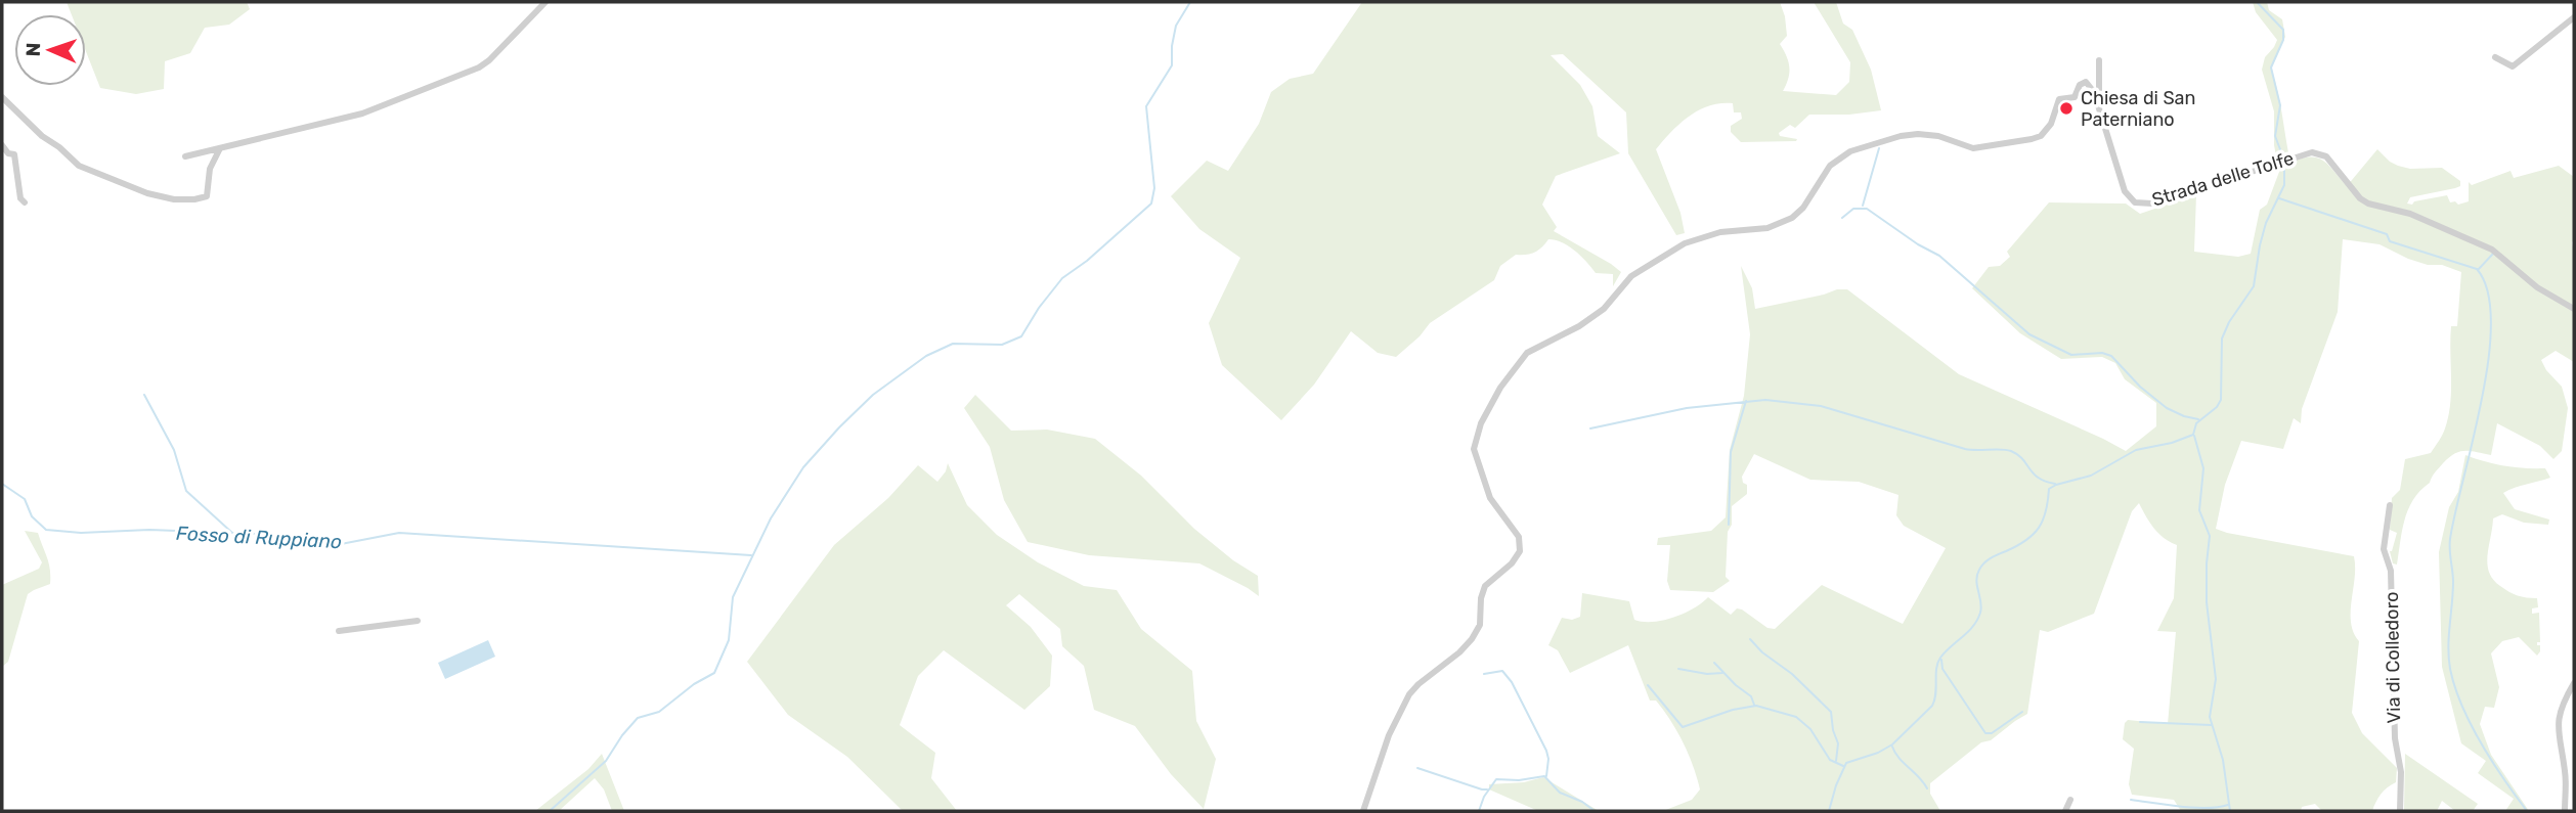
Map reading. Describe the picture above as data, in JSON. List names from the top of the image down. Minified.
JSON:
{"streets":{"street":["Strada delle Tolfe","Via di Colledoro"]},"water":["Fosso di Ruppiano"],"places":["Chiesa di San Paterniano"],"north":"left"}
